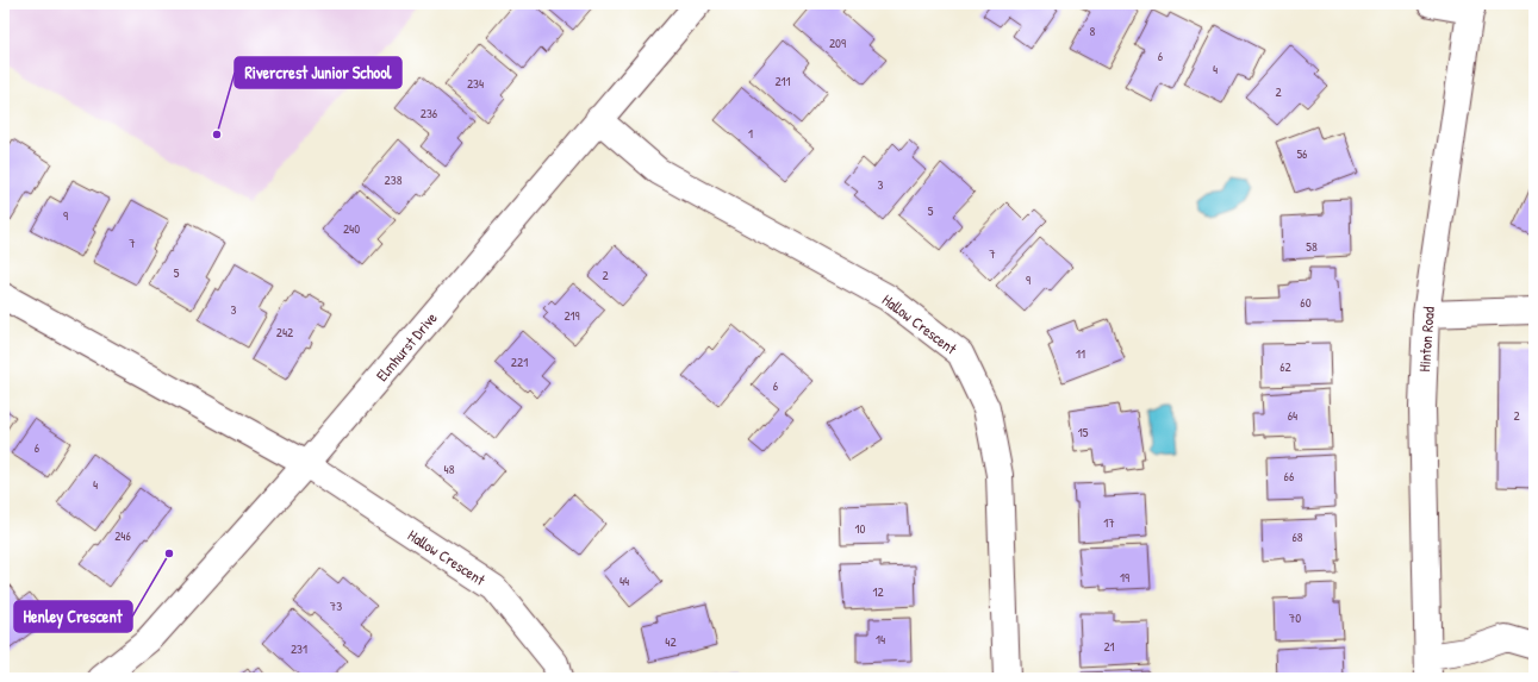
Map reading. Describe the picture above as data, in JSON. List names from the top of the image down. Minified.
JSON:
{"streets":{"street":["Hallow Crescent","Hinton Road","Elmhurst Drive"]},"crossings":[["Hallow Crescent","Elmhurst Drive"]],"places":["Rivercrest Junior School","Henley Crescent"],"house_numbers":["8","209","6","4","211","234","2","236","1","56","238","3","5","9","240","7","58","7","5","2","9","60","3","219","242","11","221","62","6","64","2","15","6","48","66","4","17","10","246","68","19","44","12","73","70","14","42","21","231"]}
